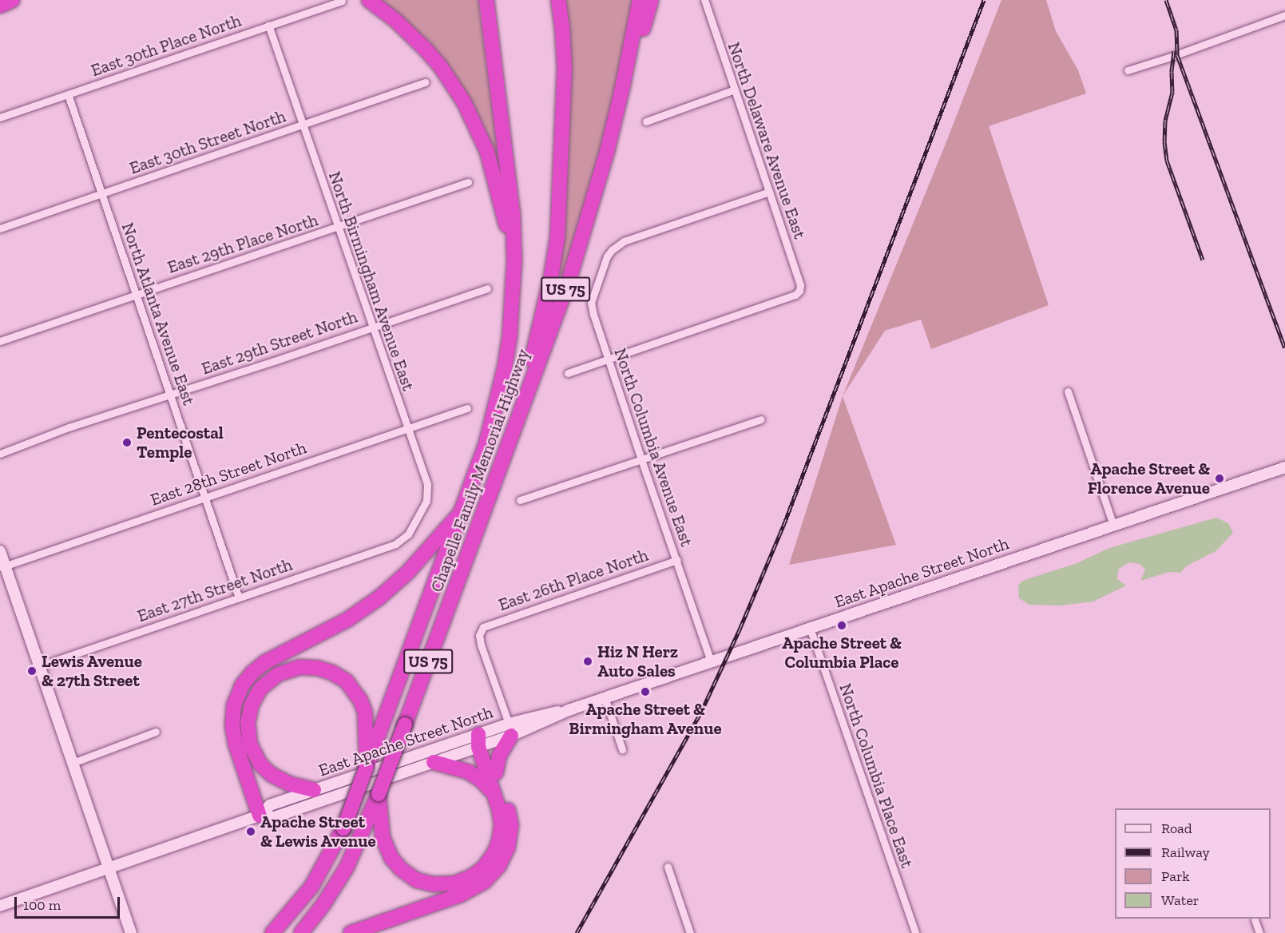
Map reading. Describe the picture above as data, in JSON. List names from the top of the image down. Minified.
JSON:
{"streets":{"highway":["US 75","Chapelle Family Memorial Highway"],"main road":["East Apache Street North"],"street":["East 30th Place North","North Delaware Avenue East","East 30th Street North","East 29th Place North","North Birmingham Avenue East","North Atlanta Avenue East","East 29th Street North","North Columbia Avenue East","East 28th Street North","East 26th Place North","East 27th Street North","North Columbia Place East"]},"crossings":[["East 30th Place North","North Birmingham Avenue East"],["East 30th Place North","North Atlanta Avenue East"],["North Delaware Avenue East","North Columbia Avenue East"],["East 30th Street North","North Birmingham Avenue East"],["East 30th Street North","North Atlanta Avenue East"],["East 29th Place North","North Birmingham Avenue East"],["East 29th Place North","North Atlanta Avenue East"],["North Birmingham Avenue East","East 29th Street North"],["North Birmingham Avenue East","East 28th Street North"],["North Birmingham Avenue East","East 27th Street North"],["North Atlanta Avenue East","East 29th Street North"],["North Atlanta Avenue East","East 28th Street North"],["North Atlanta Avenue East","East 27th Street North"],["North Columbia Avenue East","East Apache Street North"],["North Columbia Avenue East","East 26th Place North"],["East Apache Street North","East 26th Place North"],["East Apache Street North","North Columbia Place East"]],"places":["Pentecostal Temple","Apache Street & Florence Avenue","Apache Street & Columbia Place","Hiz N Herz Auto Sales","Lewis Avenue & 27th Street","Apache Street & Birmingham Avenue","Apache Street & Lewis Avenue"],"legend":["Road","Railway","Park","Water"],"scale_bar":"100 m"}
